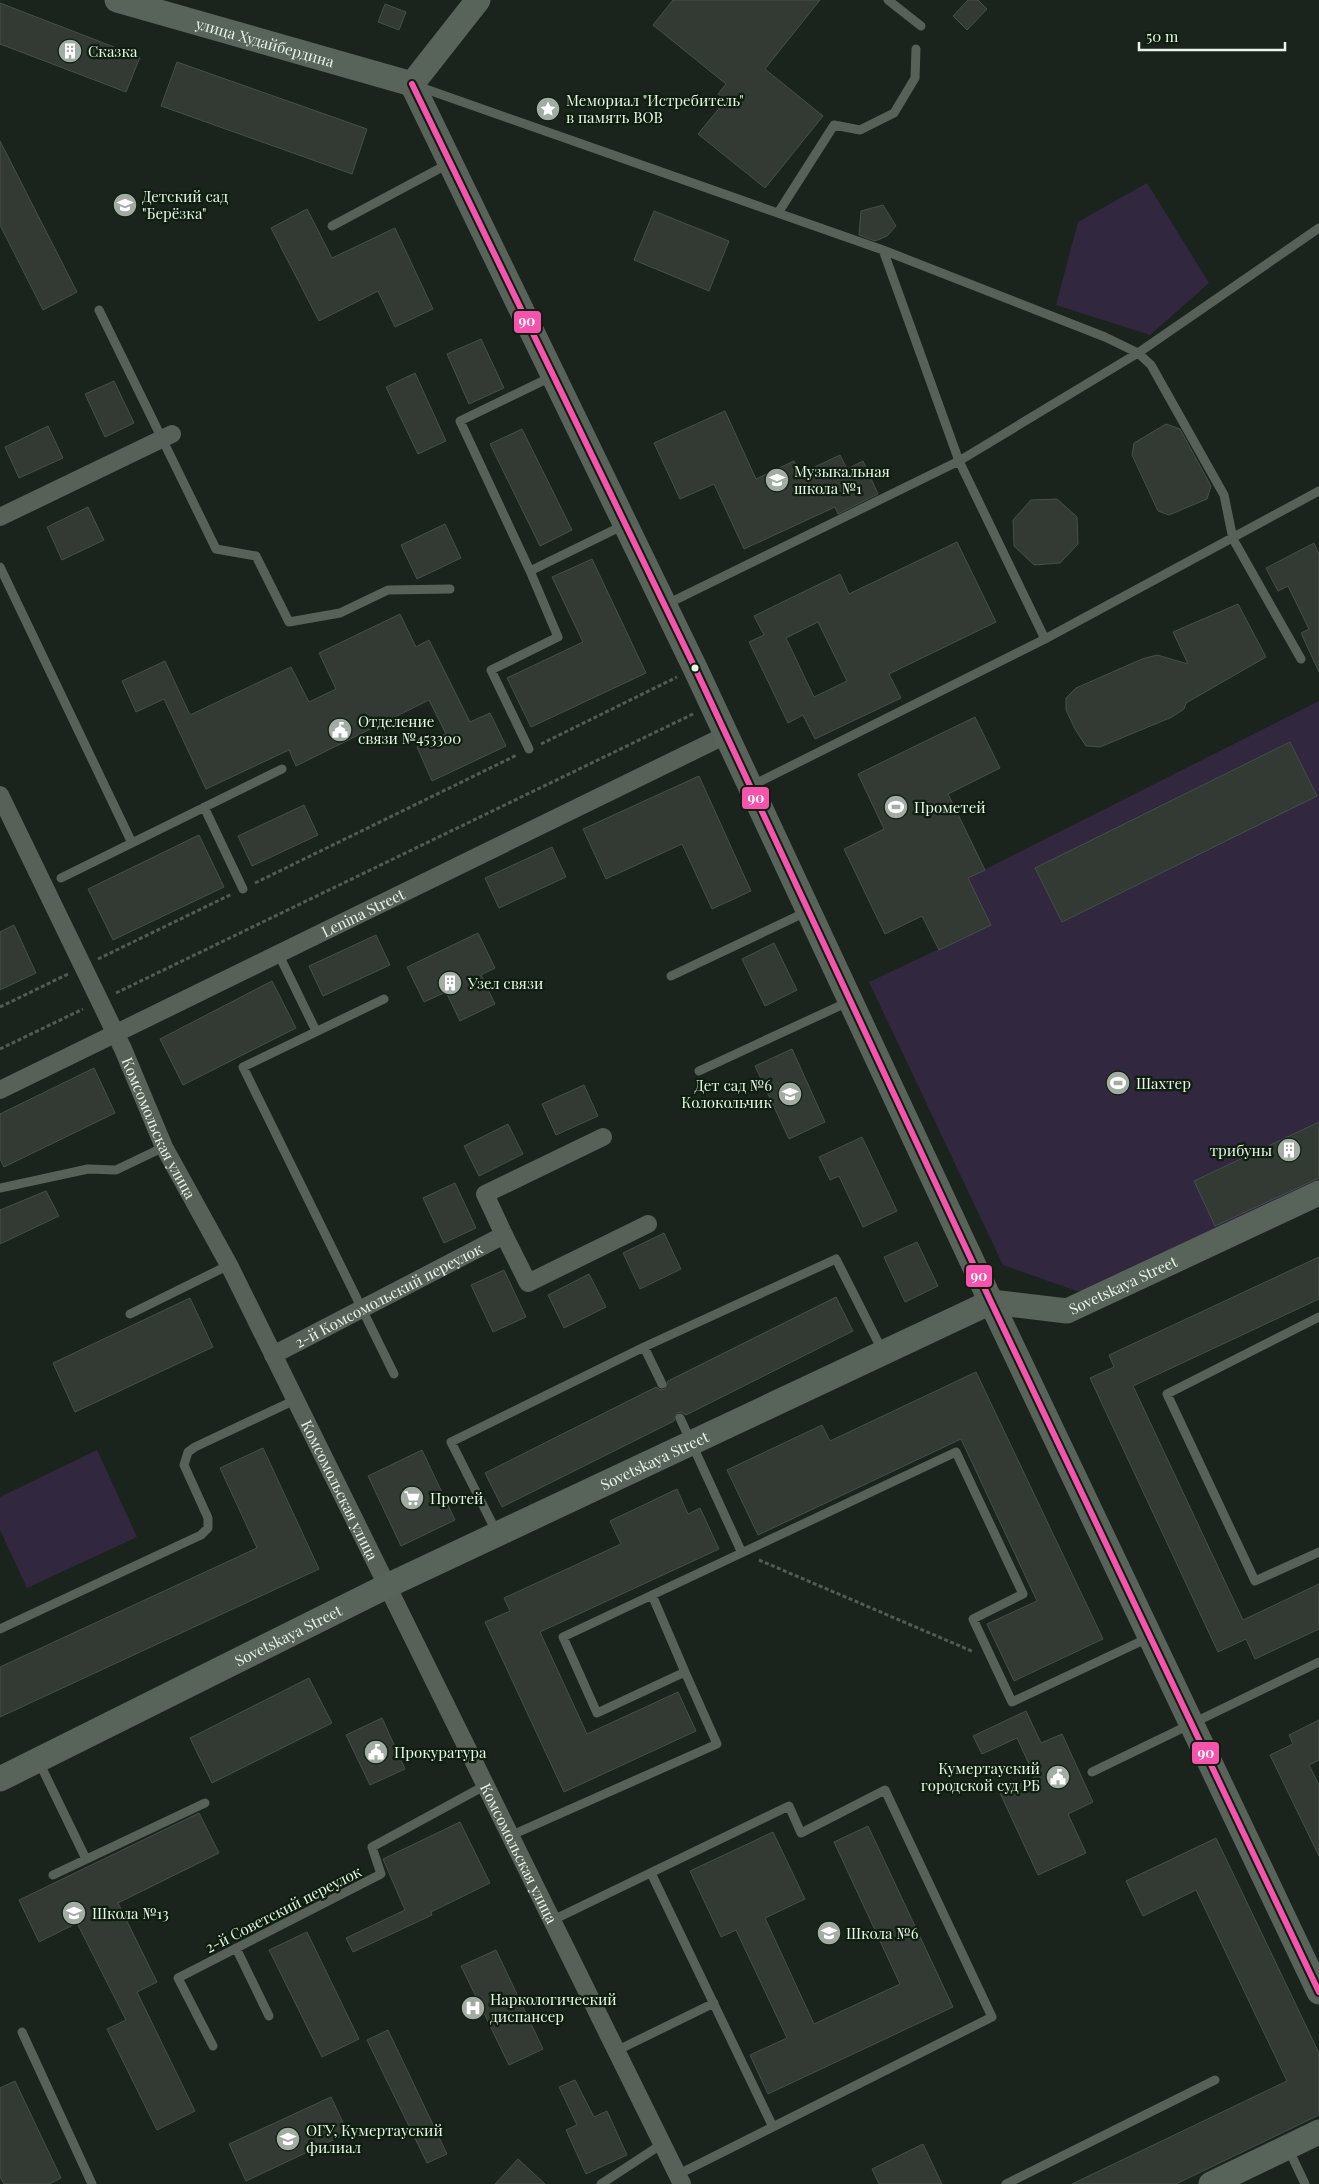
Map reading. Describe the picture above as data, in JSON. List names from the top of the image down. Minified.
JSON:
{"streets":{"main road":["улица Худайбердина","Sovetskaya Street"],"street":["Lenina Street","Комсомольская улица","2-й Комсомольский переулок"],"lane":["2-й Советский переулок"]},"crossings":[["Lenina Street","Комсомольская улица"],["Комсомольская улица","Sovetskaya Street"],["Комсомольская улица","2-й Комсомольский переулок"],["Комсомольская улица","2-й Советский переулок"]],"places":{"building":["Сказка","Узел связи","трибуны"],"place":["Мемориал \"Истребитель\" в память ВОВ"],"school or university":["Детский сад \"Берёзка\"","Музыкальная школа №1","Дет сад №6 Колокольчик","Школа №13","Школа №6","ОГУ, Кумертауский филиал"],"public building":["Отделение связи №453300","Прокуратура","Кумертауский городской суд РБ"],"sports":["Прометей","Шахтер"],"supermarket":["Протей"],"hospital":["Наркологический диспансер"]},"lines":["transit line 90"],"scale_bar":"50 m"}
